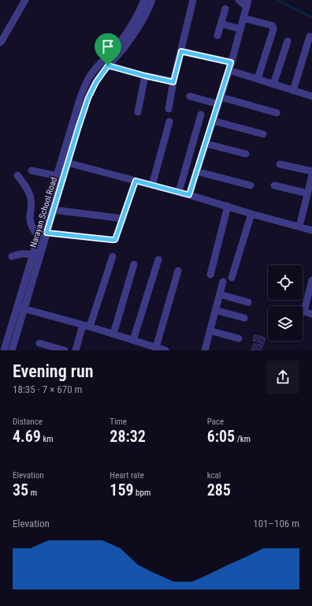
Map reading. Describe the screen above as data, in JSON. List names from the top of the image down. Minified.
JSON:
{"streets":{"street":["Narayan School Road"]},"page":{"heading":["Evening run","18:35 · 7 × 670 m"],"stats":[["Distance","4.69 km"],["Time","28:32"],["Pace","6:05 /km"],["Elevation","35 m"],["Heart rate","159 bpm"],["kcal","285"]],"chart":["Elevation","101–106 m"]}}
